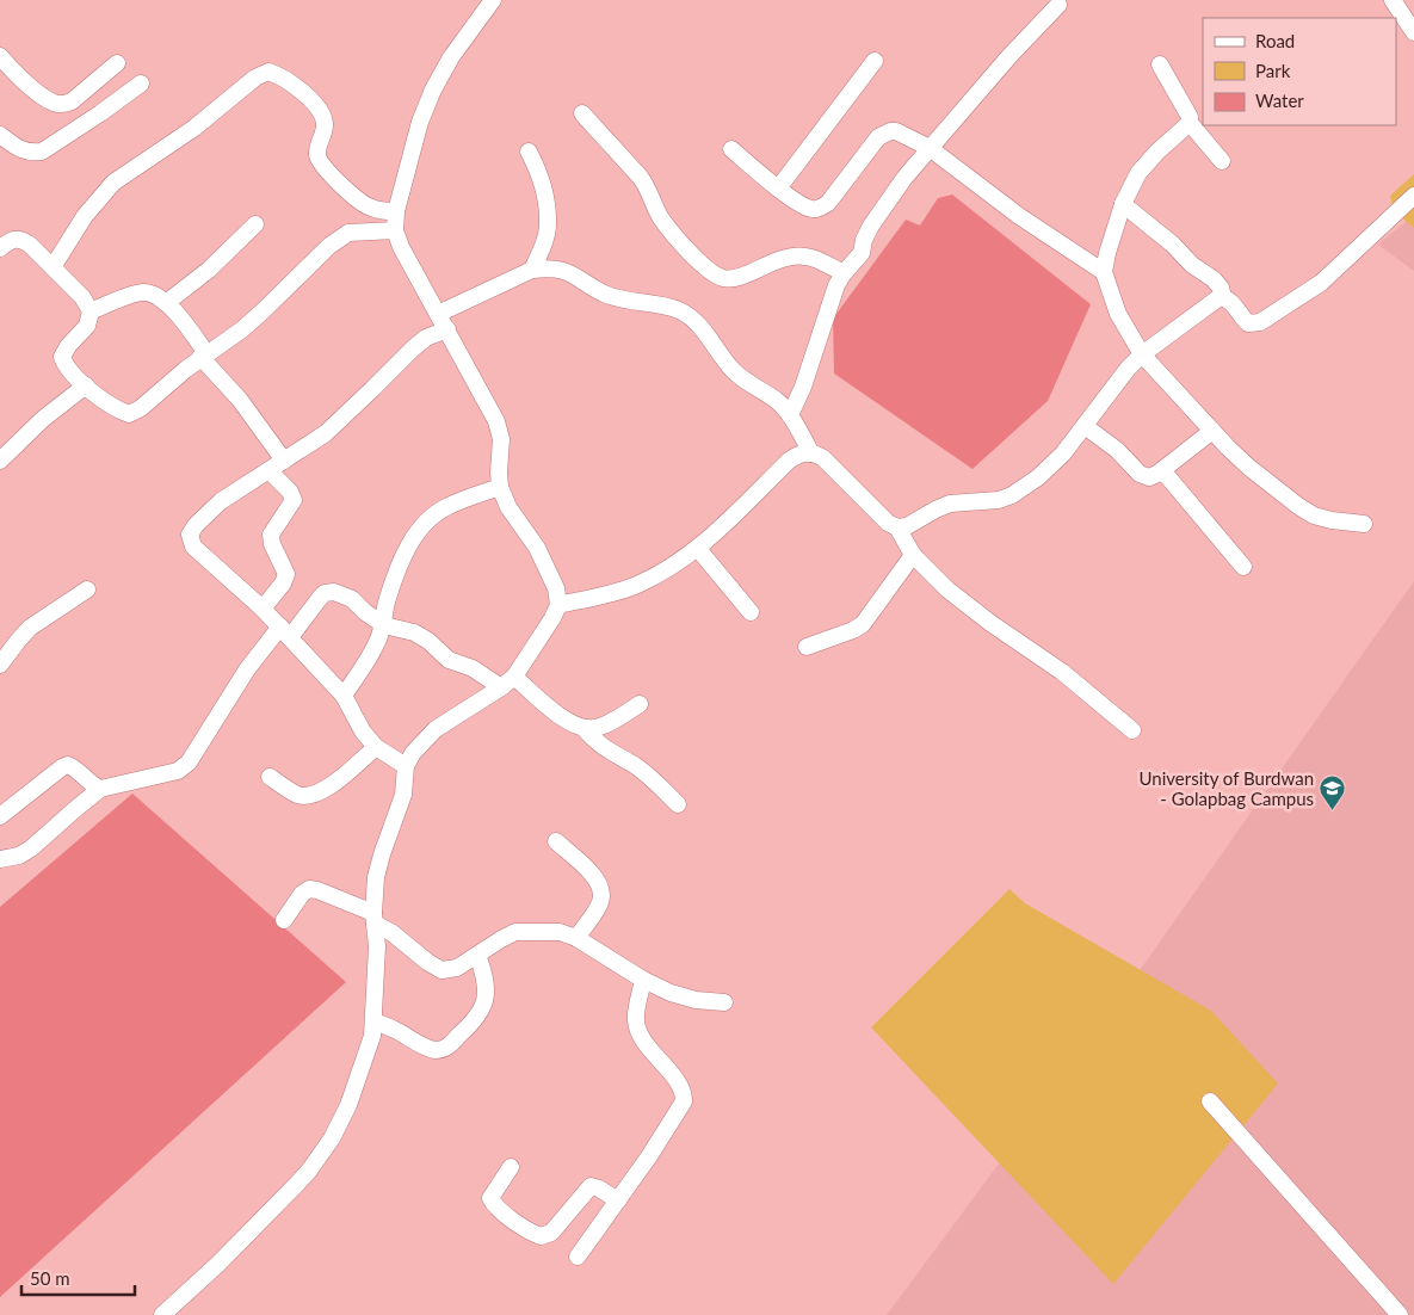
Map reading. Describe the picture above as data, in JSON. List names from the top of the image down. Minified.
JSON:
{"places":{"school or university":["University of Burdwan - Golapbag Campus"]},"legend":["Road","Park","Water"],"scale_bar":"50 m"}
